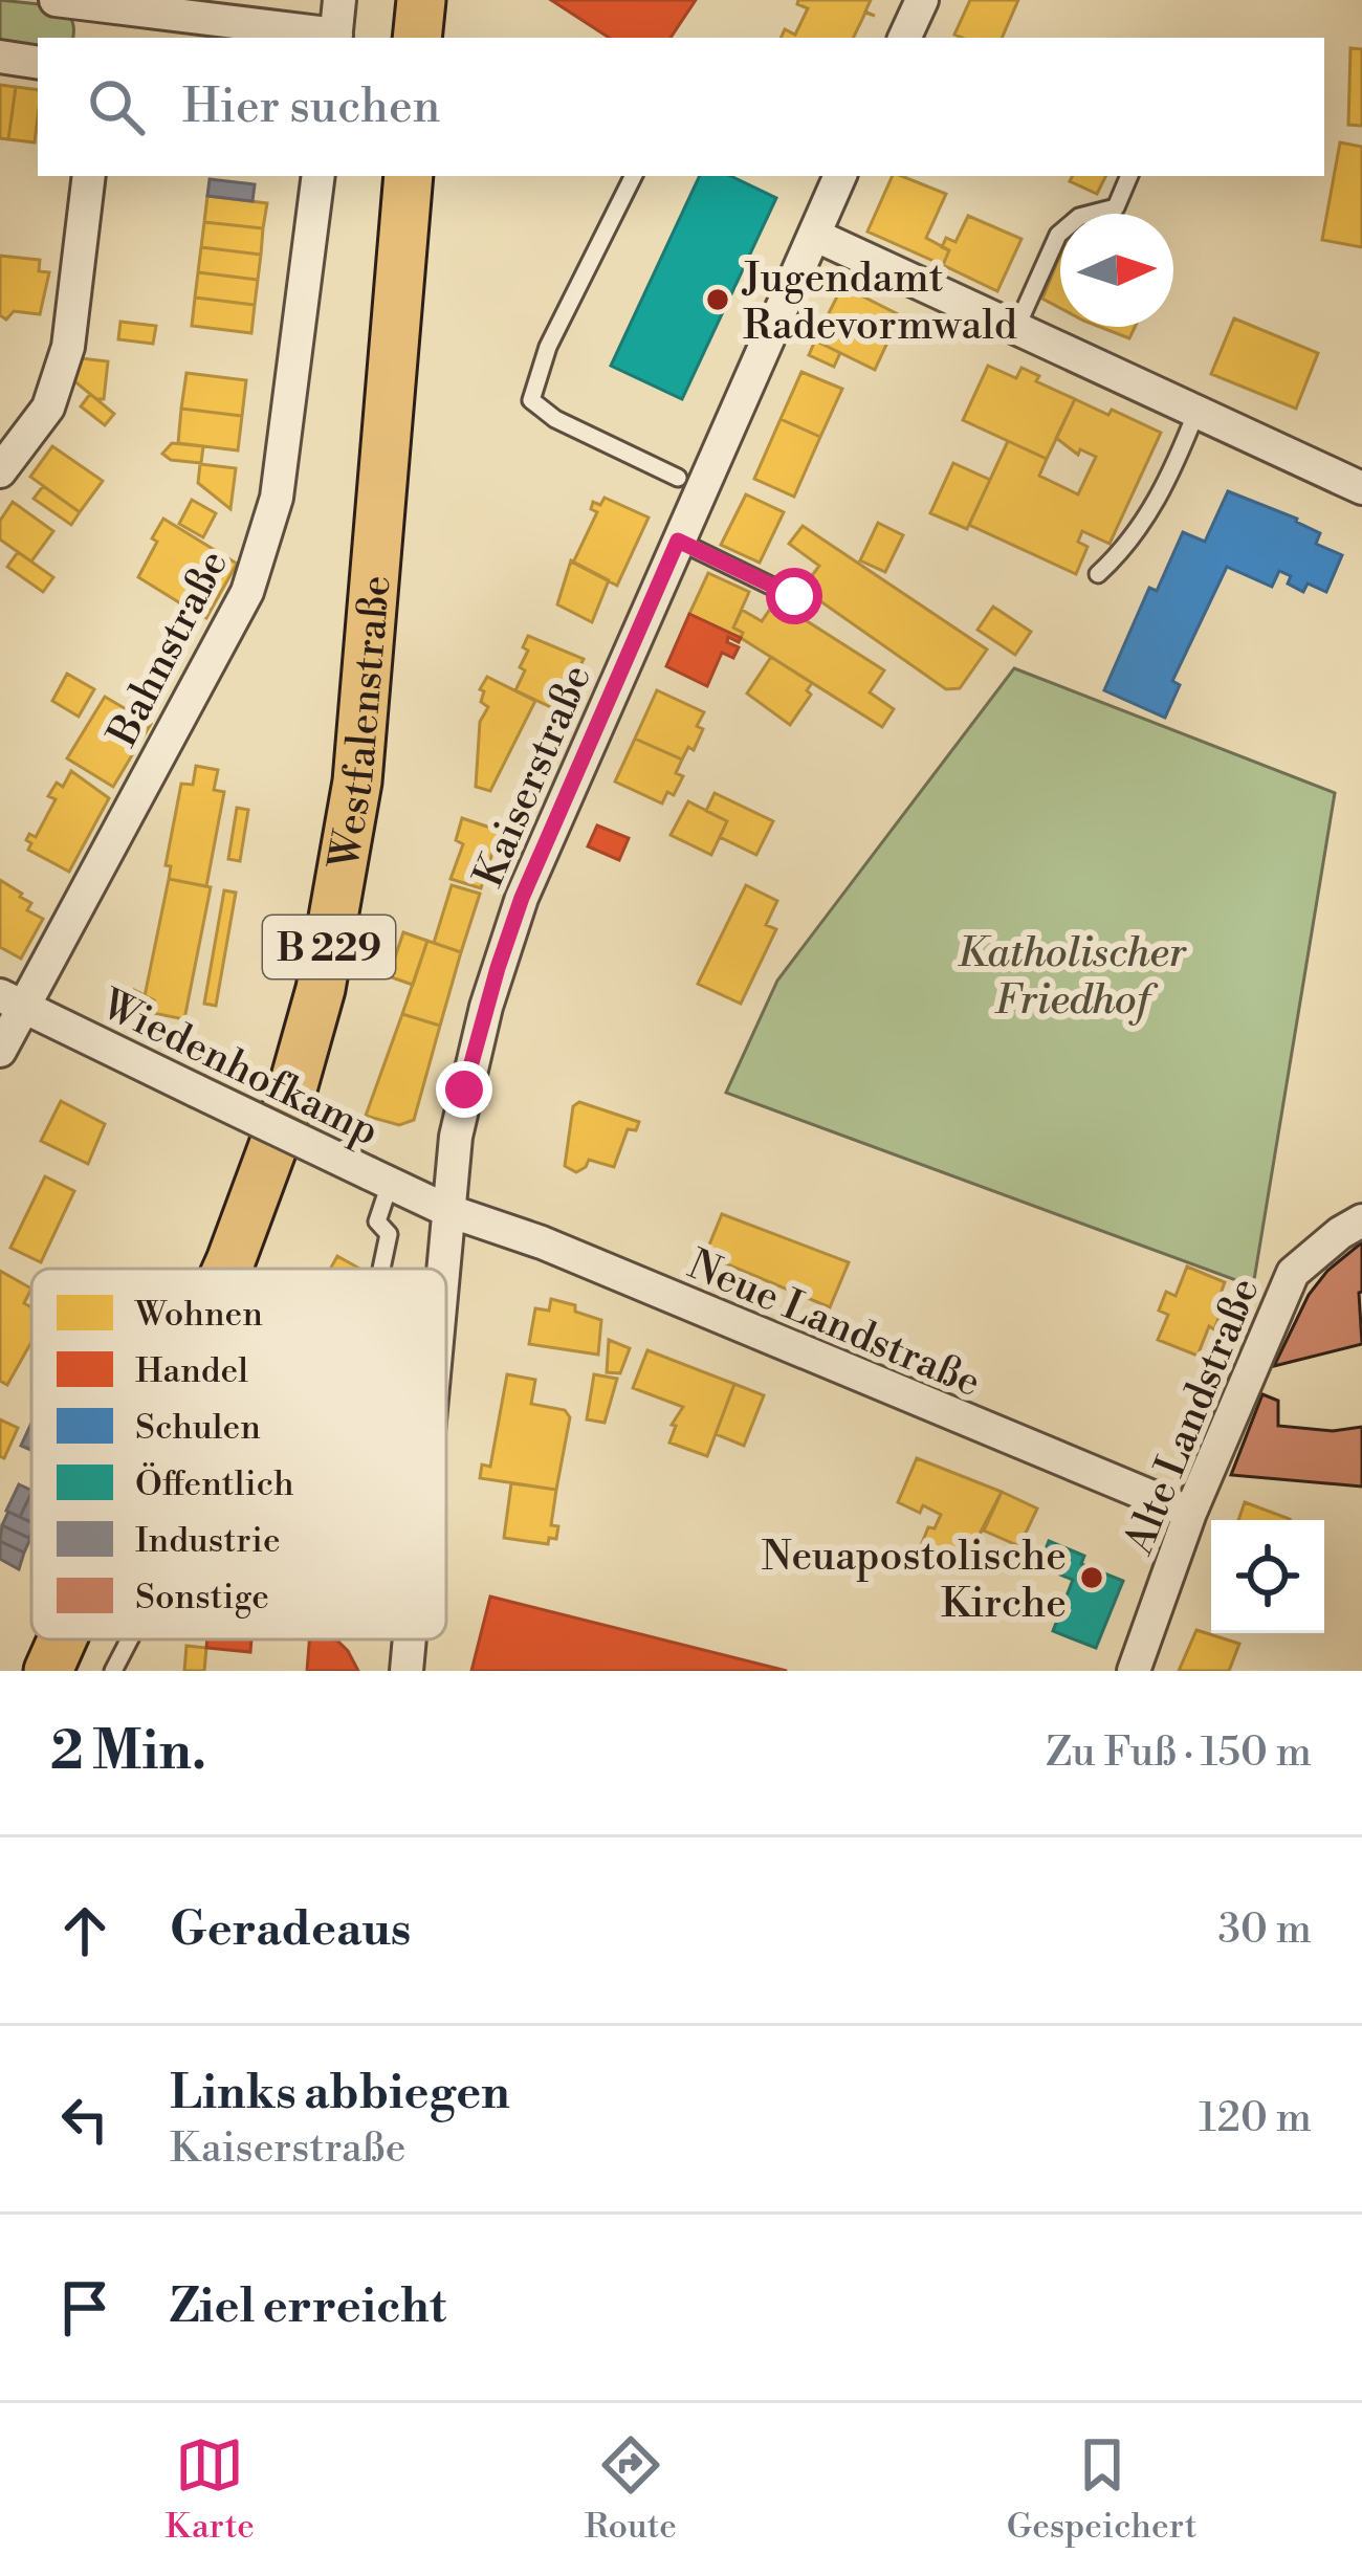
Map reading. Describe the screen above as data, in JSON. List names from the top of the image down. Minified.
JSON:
{"streets":{"main road":["Westfalenstraße","B 229"],"street":["Bahnstraße","Kaiserstraße","Wiedenhofkamp","Neue Landstraße","Alte Landstraße"]},"crossings":[["Bahnstraße","Wiedenhofkamp"],["Kaiserstraße","Wiedenhofkamp"],["Kaiserstraße","Neue Landstraße"],["Wiedenhofkamp","Neue Landstraße"],["Neue Landstraße","Alte Landstraße"]],"parks":["Katholischer Friedhof"],"places":["Jugendamt Radevormwald","Neuapostolische Kirche"],"legend":["Wohnen","Handel","Schulen","Öffentlich","Industrie","Sonstige"],"north":"right","page":{"search":"Hier suchen","heading":["2 Min.","Zu Fuß · 150 m"],"list":[["Geradeaus","30 m"],["Links abbiegen","Kaiserstraße","120 m"],"Ziel erreicht"],"nav":["Karte","Route","Gespeichert"]}}
